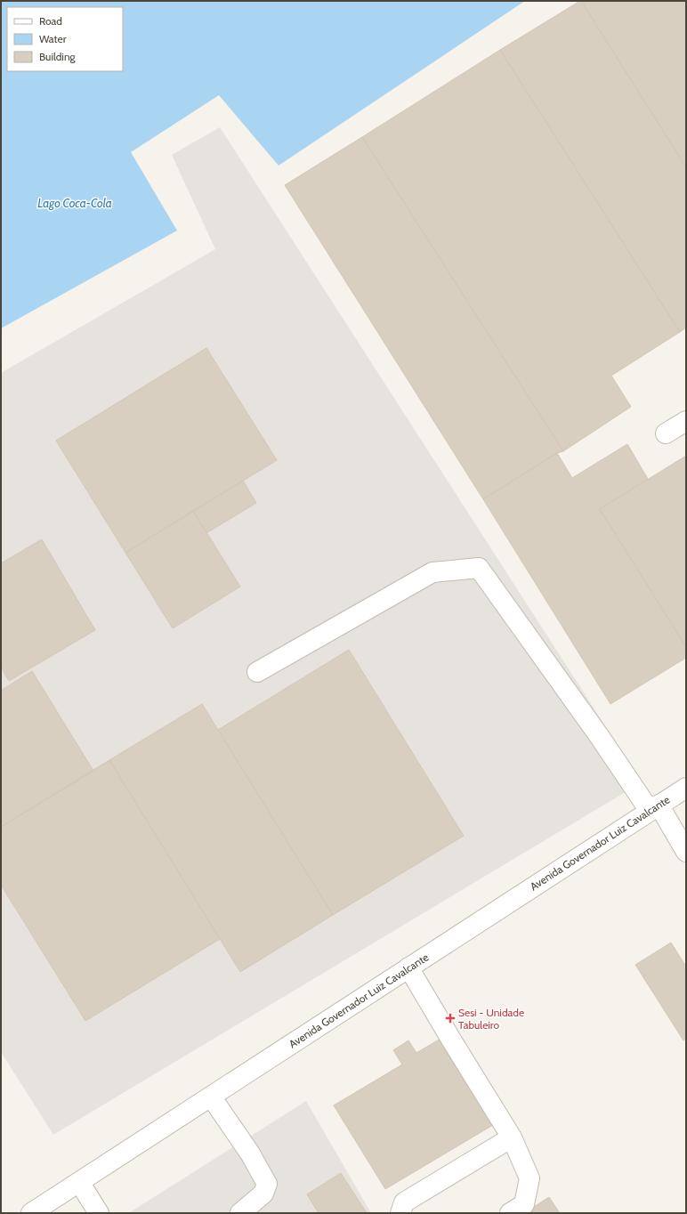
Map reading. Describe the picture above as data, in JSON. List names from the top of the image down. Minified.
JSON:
{"streets":{"street":["Avenida Governador Luiz Cavalcante"]},"water":["Lago Coca-Cola"],"places":{"health":["Sesi - Unidade Tabuleiro"]},"legend":["Road","Water","Building"]}
